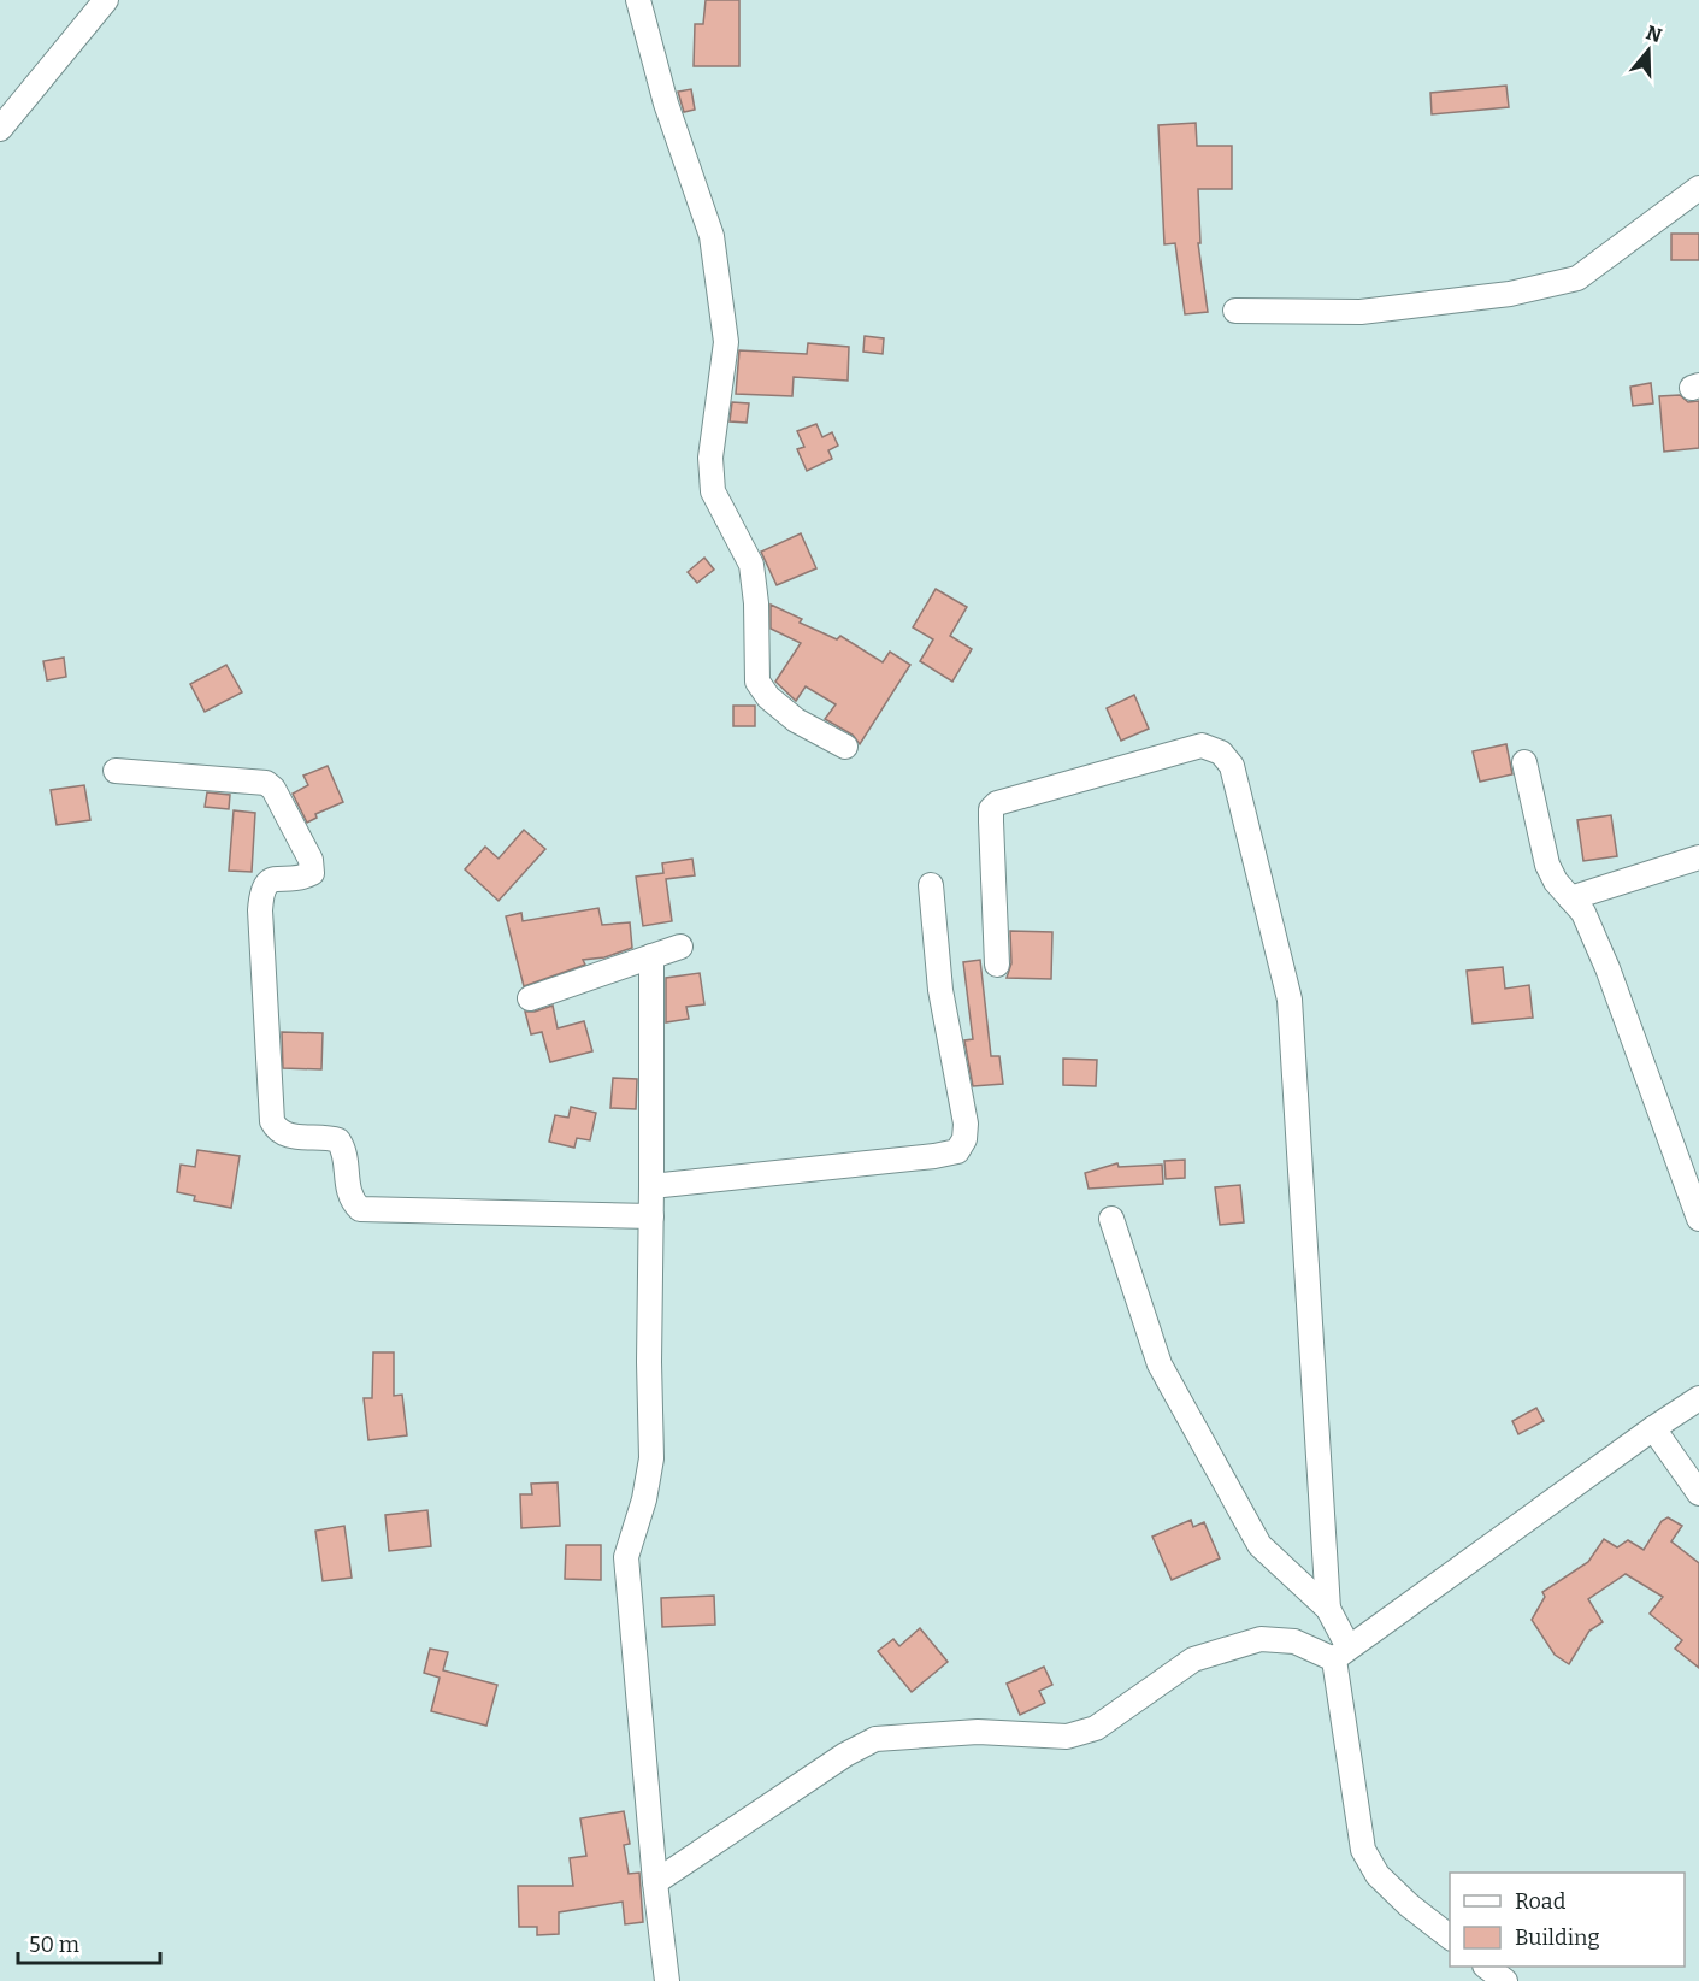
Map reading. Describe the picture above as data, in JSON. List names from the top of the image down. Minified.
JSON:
{"legend":["Road","Building"],"scale_bar":"50 m","north":"top"}
